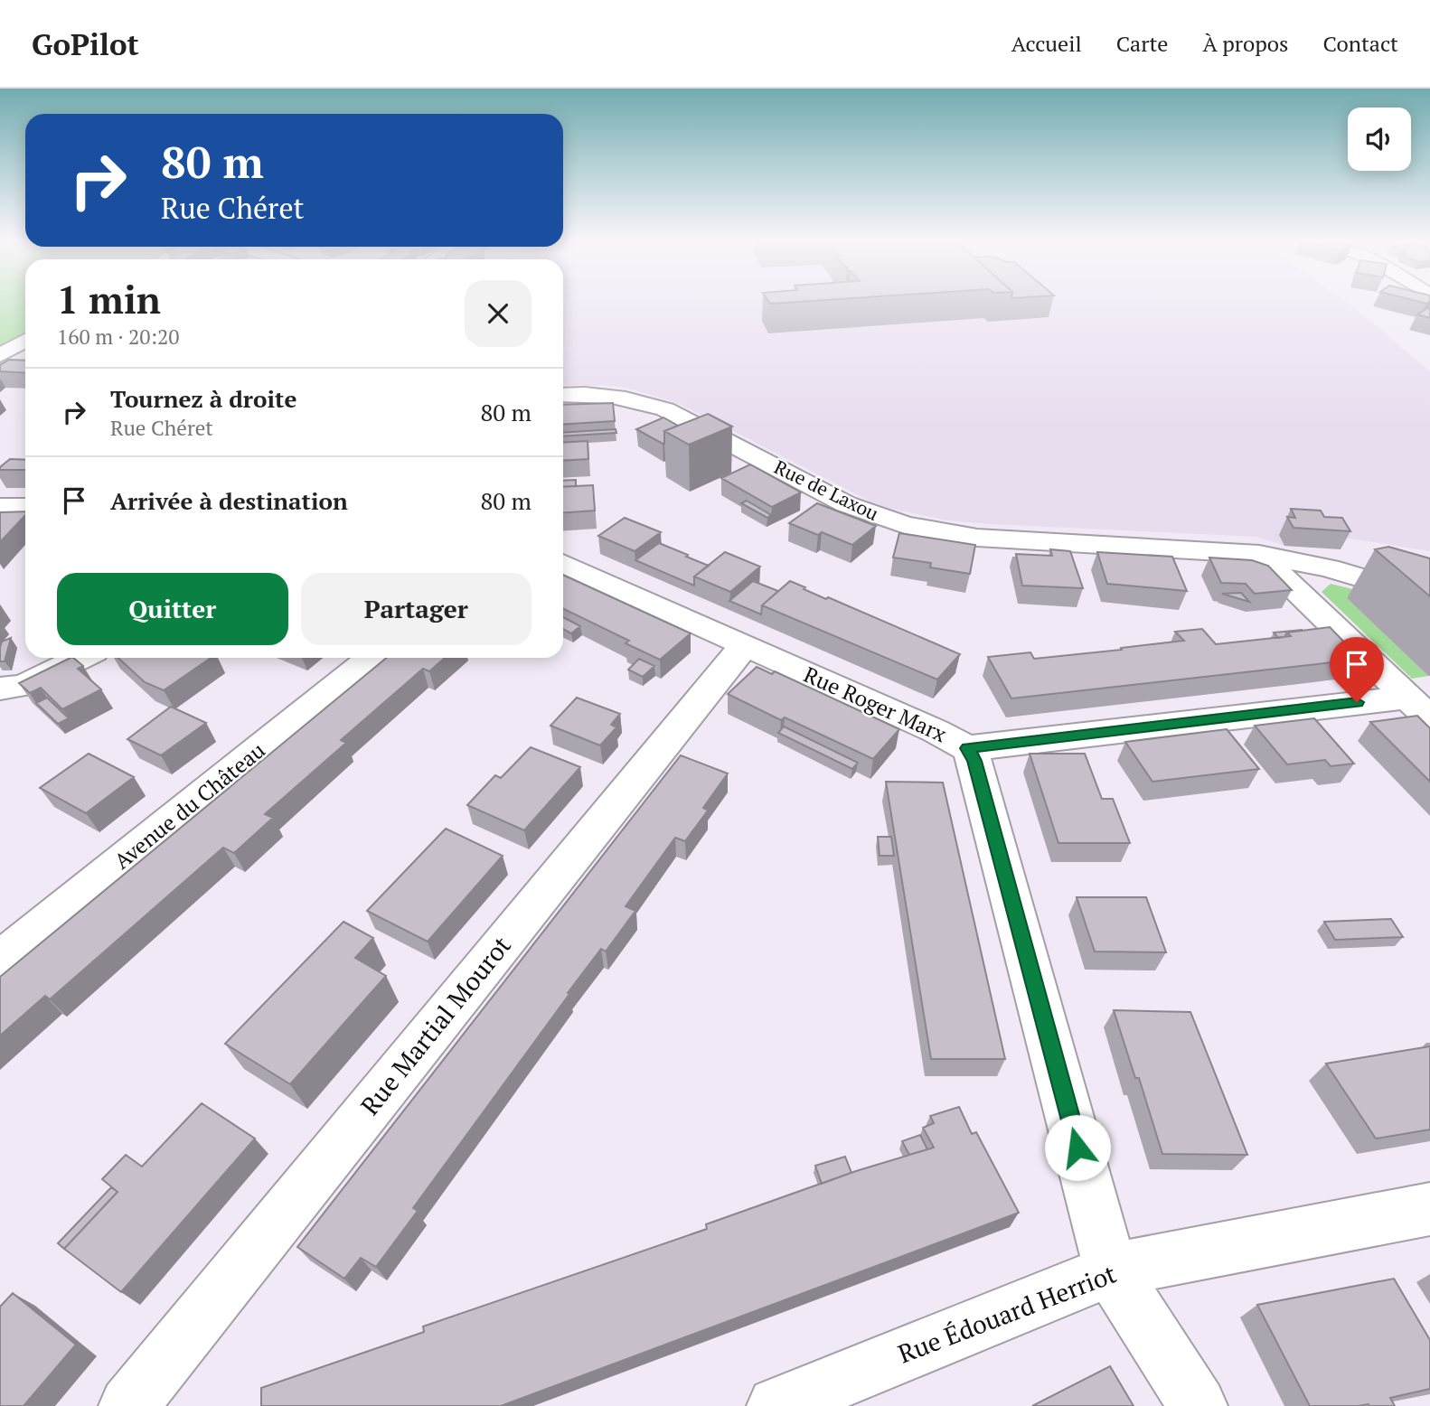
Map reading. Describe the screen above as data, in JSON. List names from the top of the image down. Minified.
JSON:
{"streets":{"street":["Rue de Laxou","Rue Roger Marx","Avenue du Château","Rue Martial Mourot","Rue Édouard Herriot"]},"crossings":[["Rue Roger Marx","Rue Martial Mourot"],["Rue Roger Marx","Rue Édouard Herriot"]],"page":{"header":"GoPilot","nav":["Accueil","Carte","À propos","Contact"],"turn":["80 m","Rue Chéret"],"heading":["1 min","160 m · 20:20"],"list":[{"name":"Tournez à droite","note":"Rue Chéret","value":"80 m"},{"name":"Arrivée à destination","value":"80 m"}],"buttons":["Quitter","Partager"]}}
